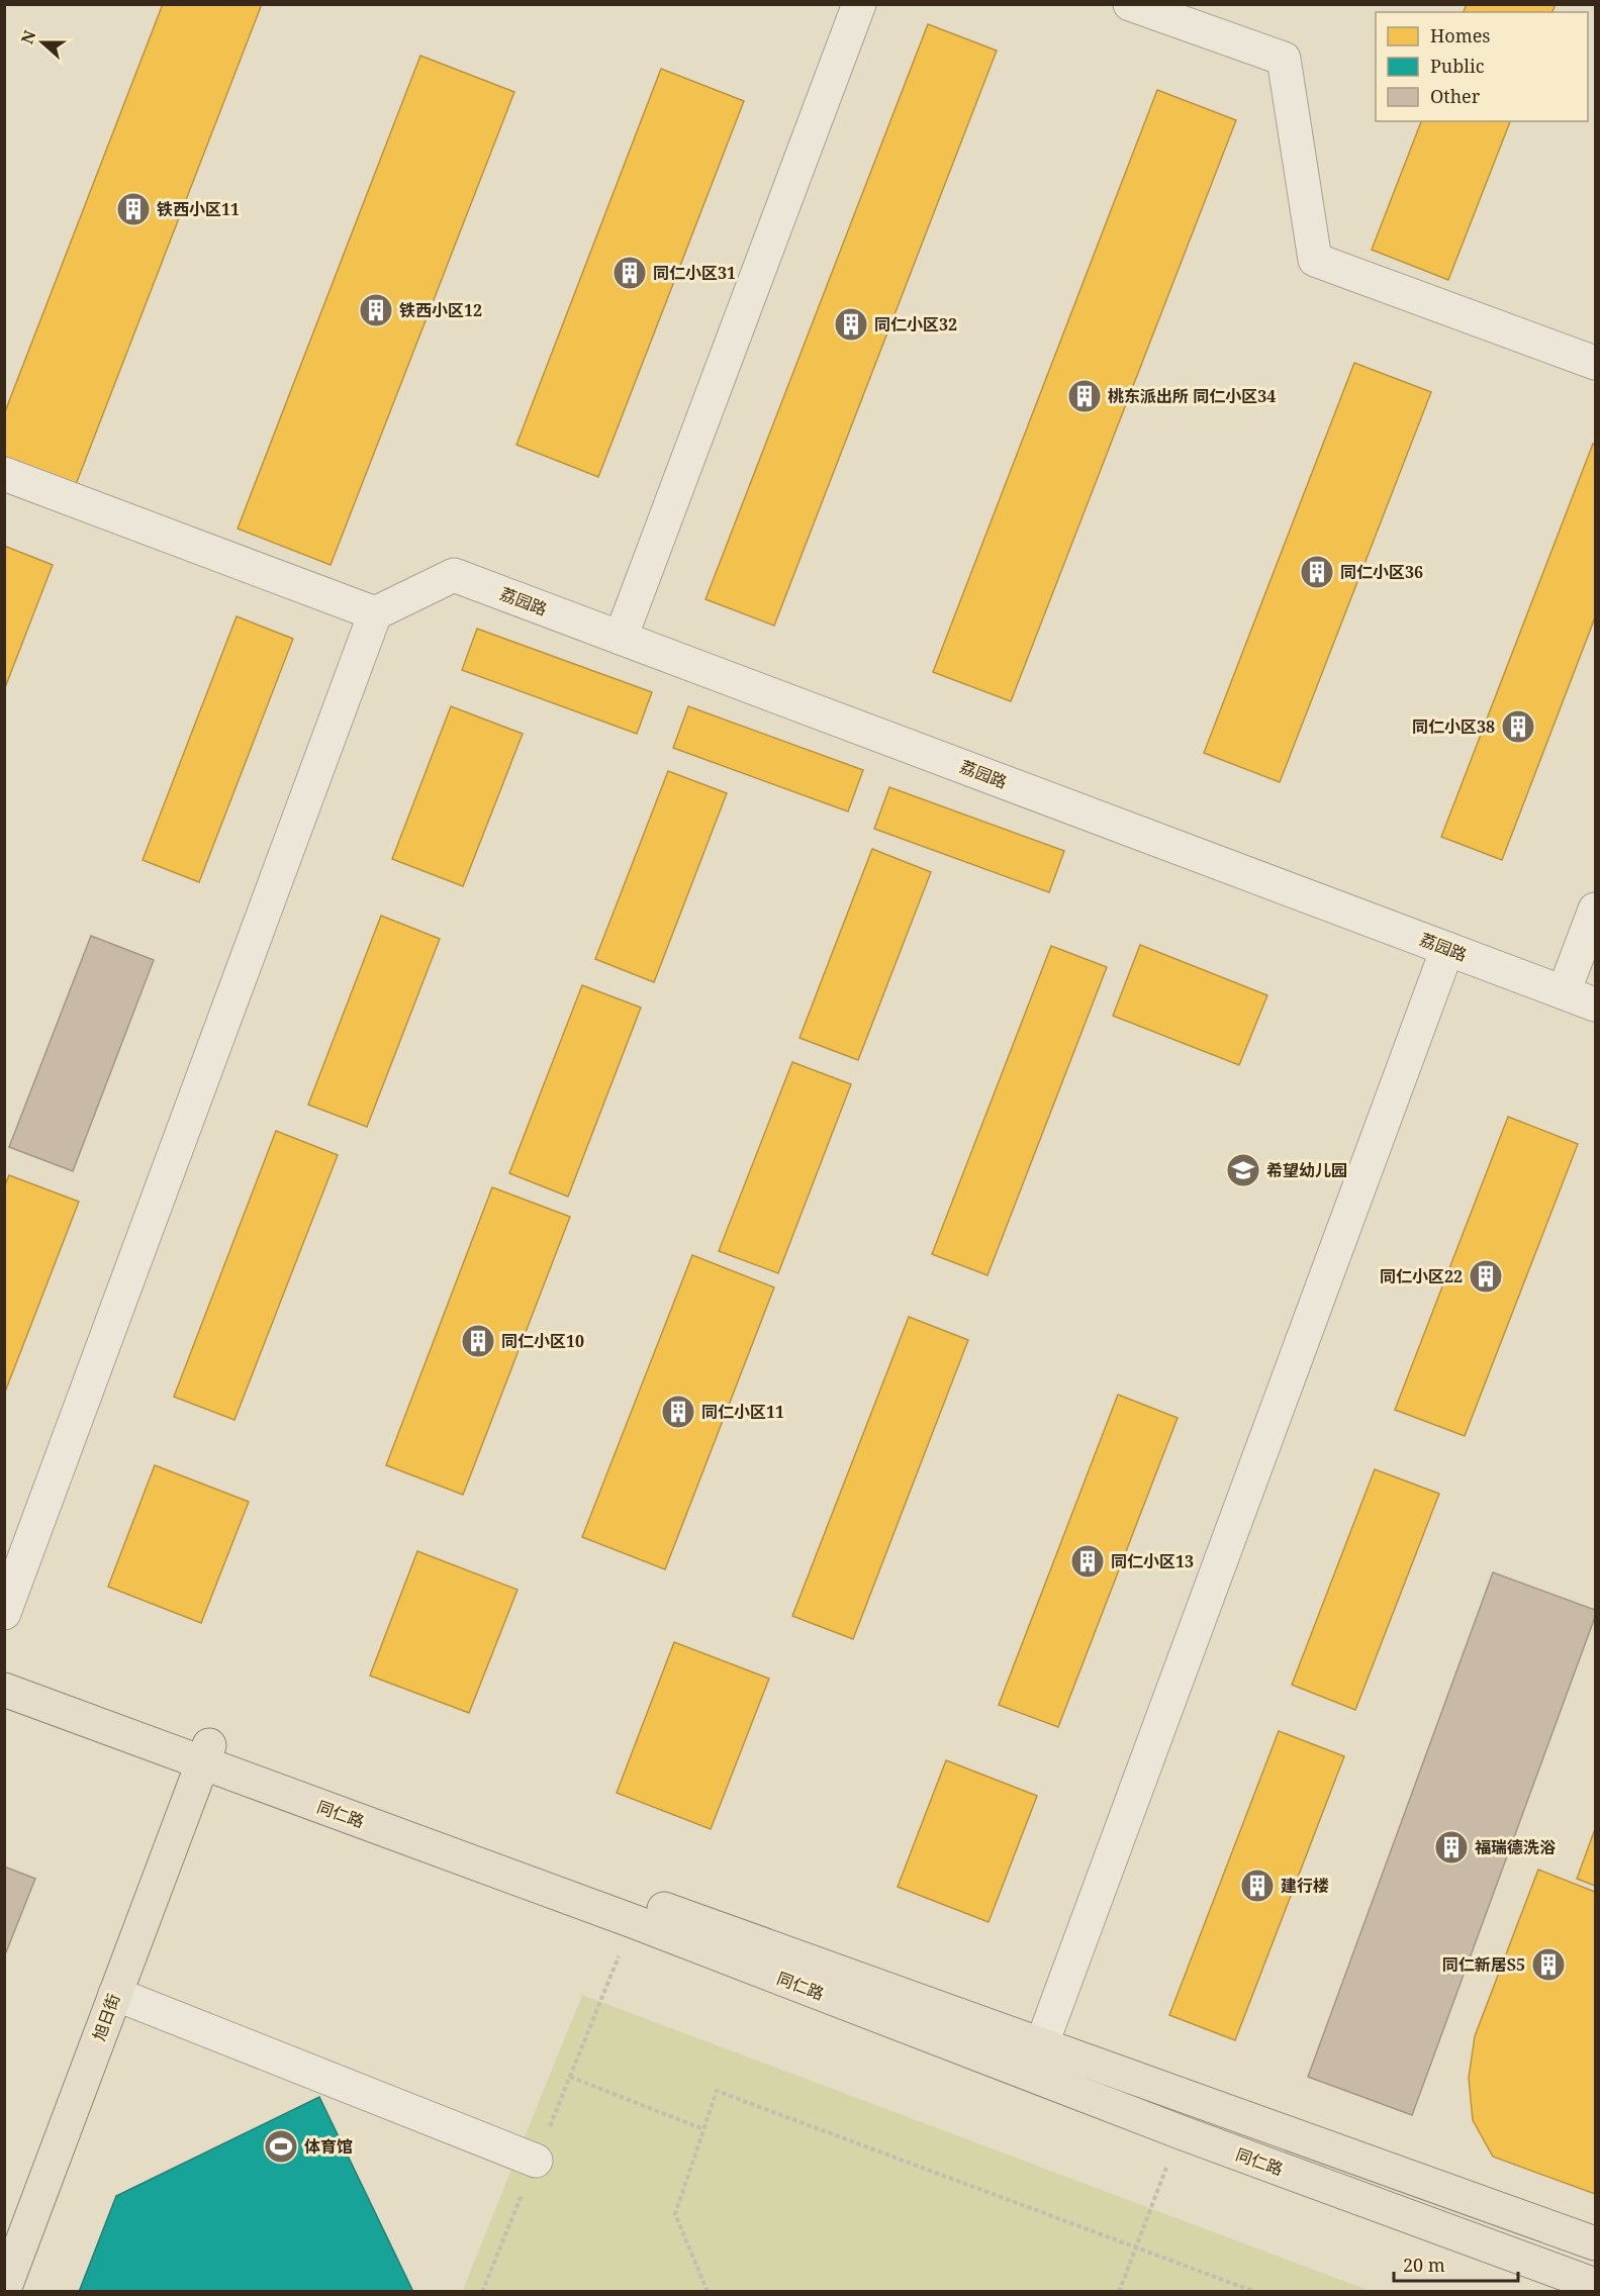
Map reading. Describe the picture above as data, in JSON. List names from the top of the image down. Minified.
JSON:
{"streets":{"main road":["同仁路","旭日街"],"street":["荔园路"]},"crossings":[["同仁路","旭日街"]],"places":{"building":["铁西小区11","同仁小区31","铁西小区12","同仁小区32","桃东派出所 同仁小区34","同仁小区36","同仁小区38","同仁小区22","同仁小区10","同仁小区11","同仁小区13","福瑞德洗浴","建行楼","同仁新居S5"],"school or university":["希望幼儿园"],"sports":["体育馆"]},"legend":["Homes","Public","Other"],"scale_bar":"20 m","north":"left"}
